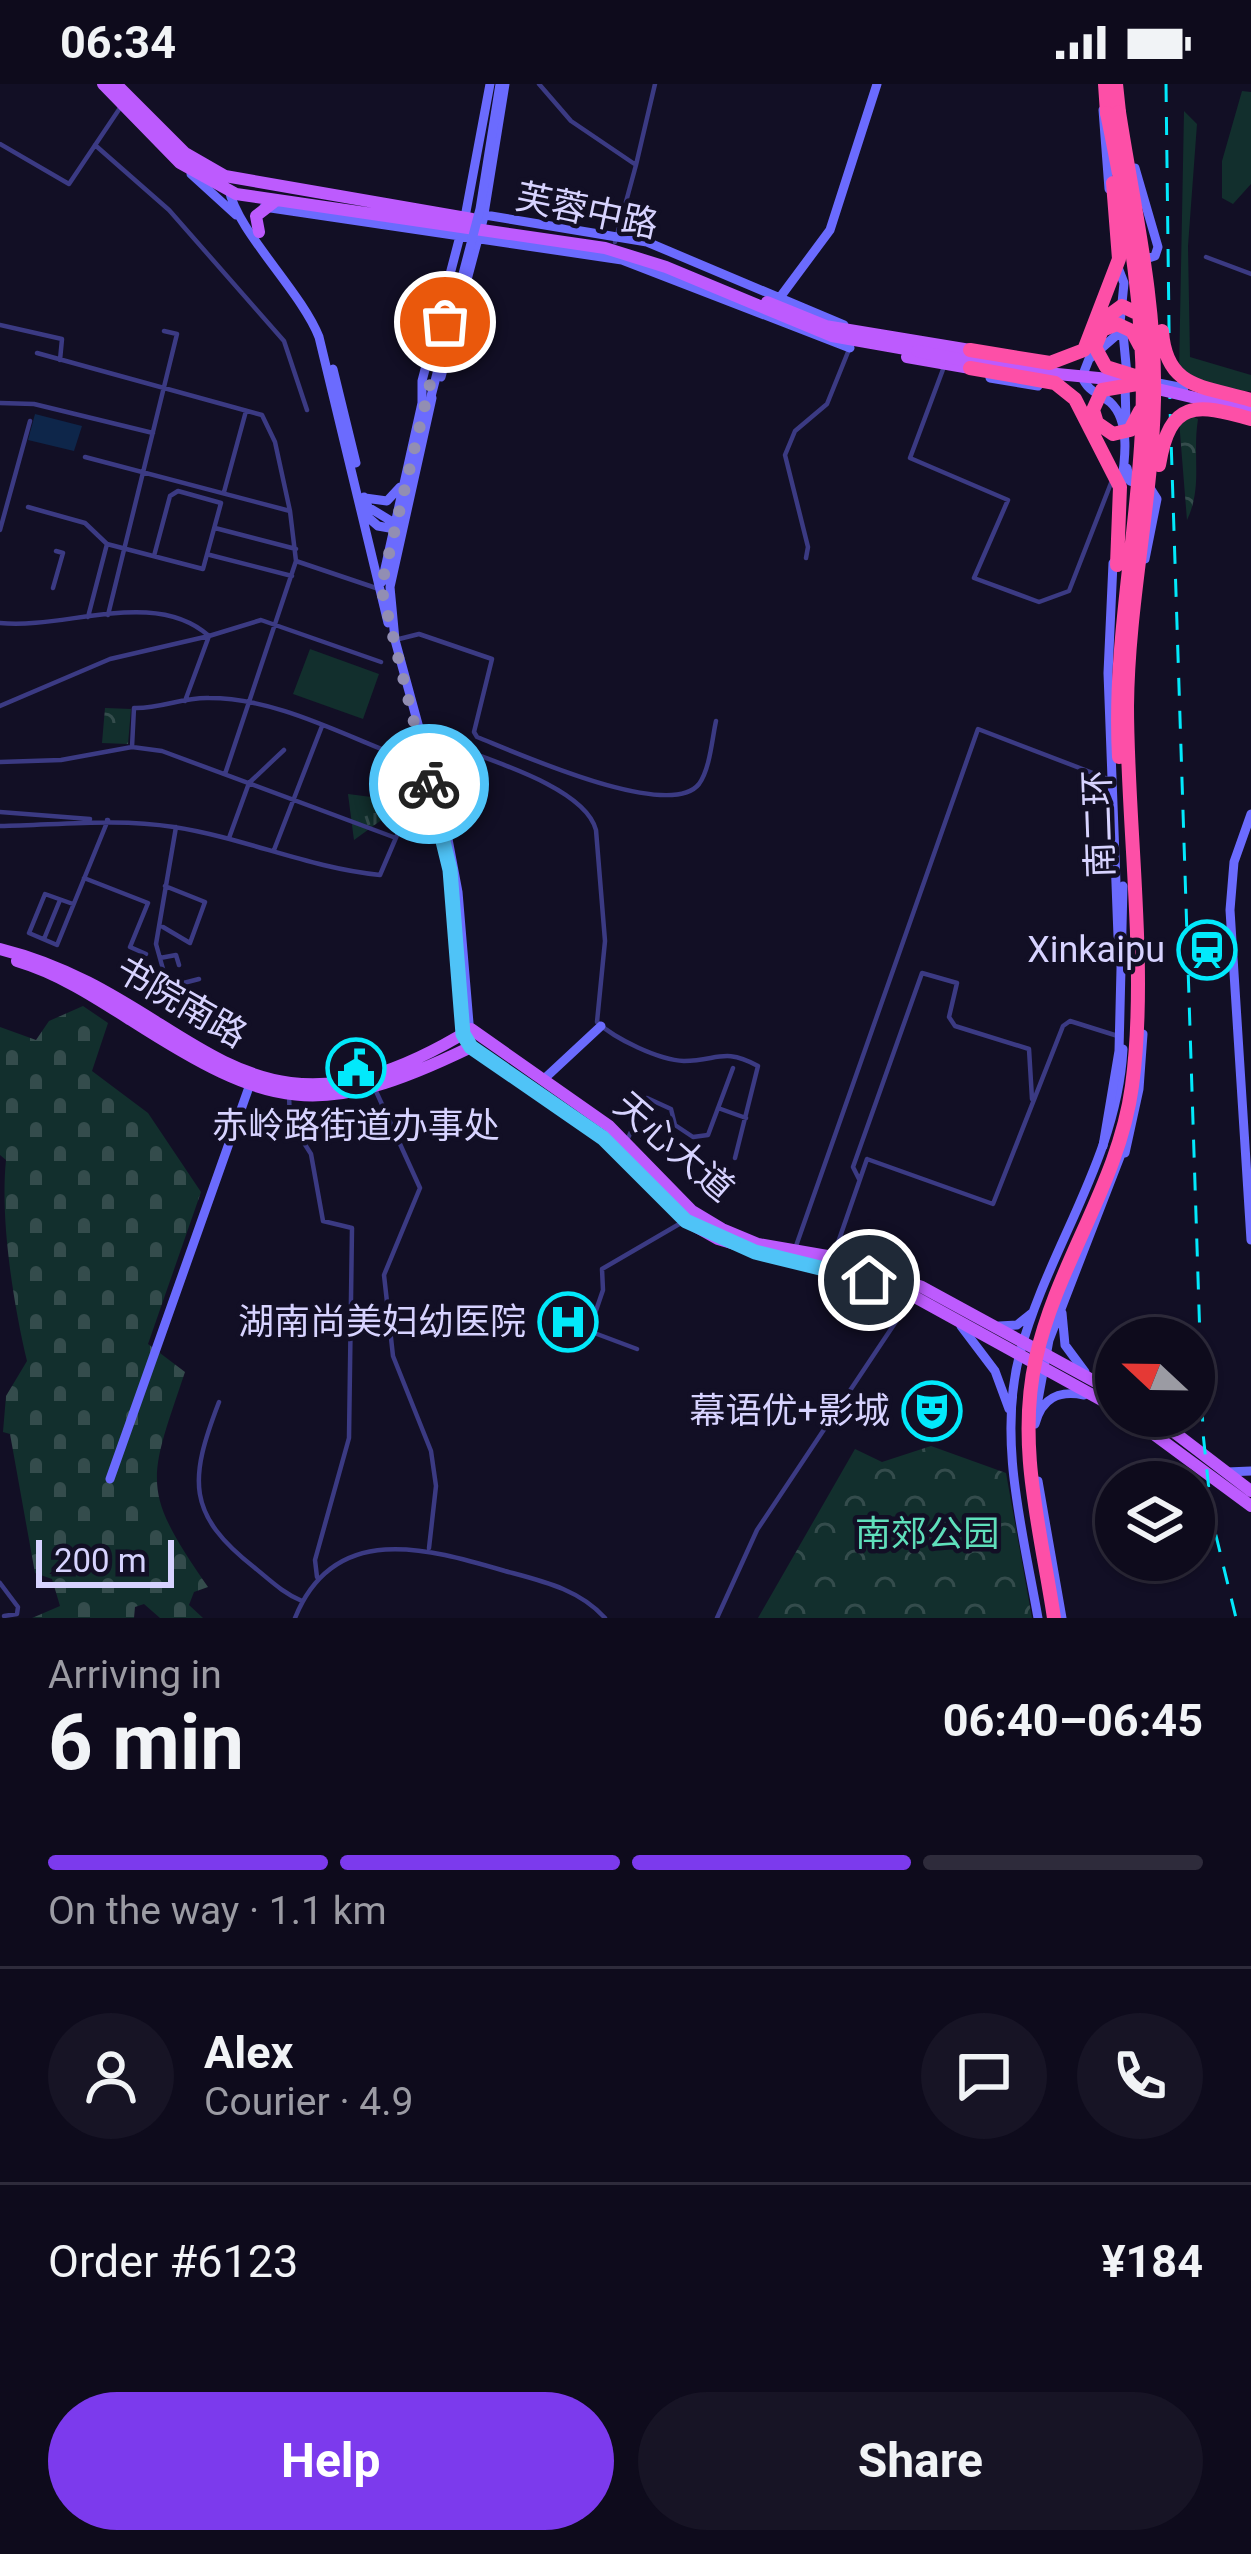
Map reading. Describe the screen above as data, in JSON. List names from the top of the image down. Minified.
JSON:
{"streets":{"highway":["南二环"],"main road":["芙蓉中路","书院南路","天心大道"]},"crossings":[["书院南路","天心大道"]],"parks":["南郊公园"],"places":{"station":["Xinkaipu"],"public building":["赤岭路街道办事处"],"hospital":["湖南尚美妇幼医院"],"theatre":["幕语优+影城"]},"scale_bar":"200 m","north":"left","page":{"status":"06:34","scale":"200 m","heading":["6 min","Arriving in","06:40–06:45"],"panel":["Alex","Courier · 4.9","Order #6123","¥184"],"bar":"On the way · 1.1 km","buttons":["Help","Share"]}}
